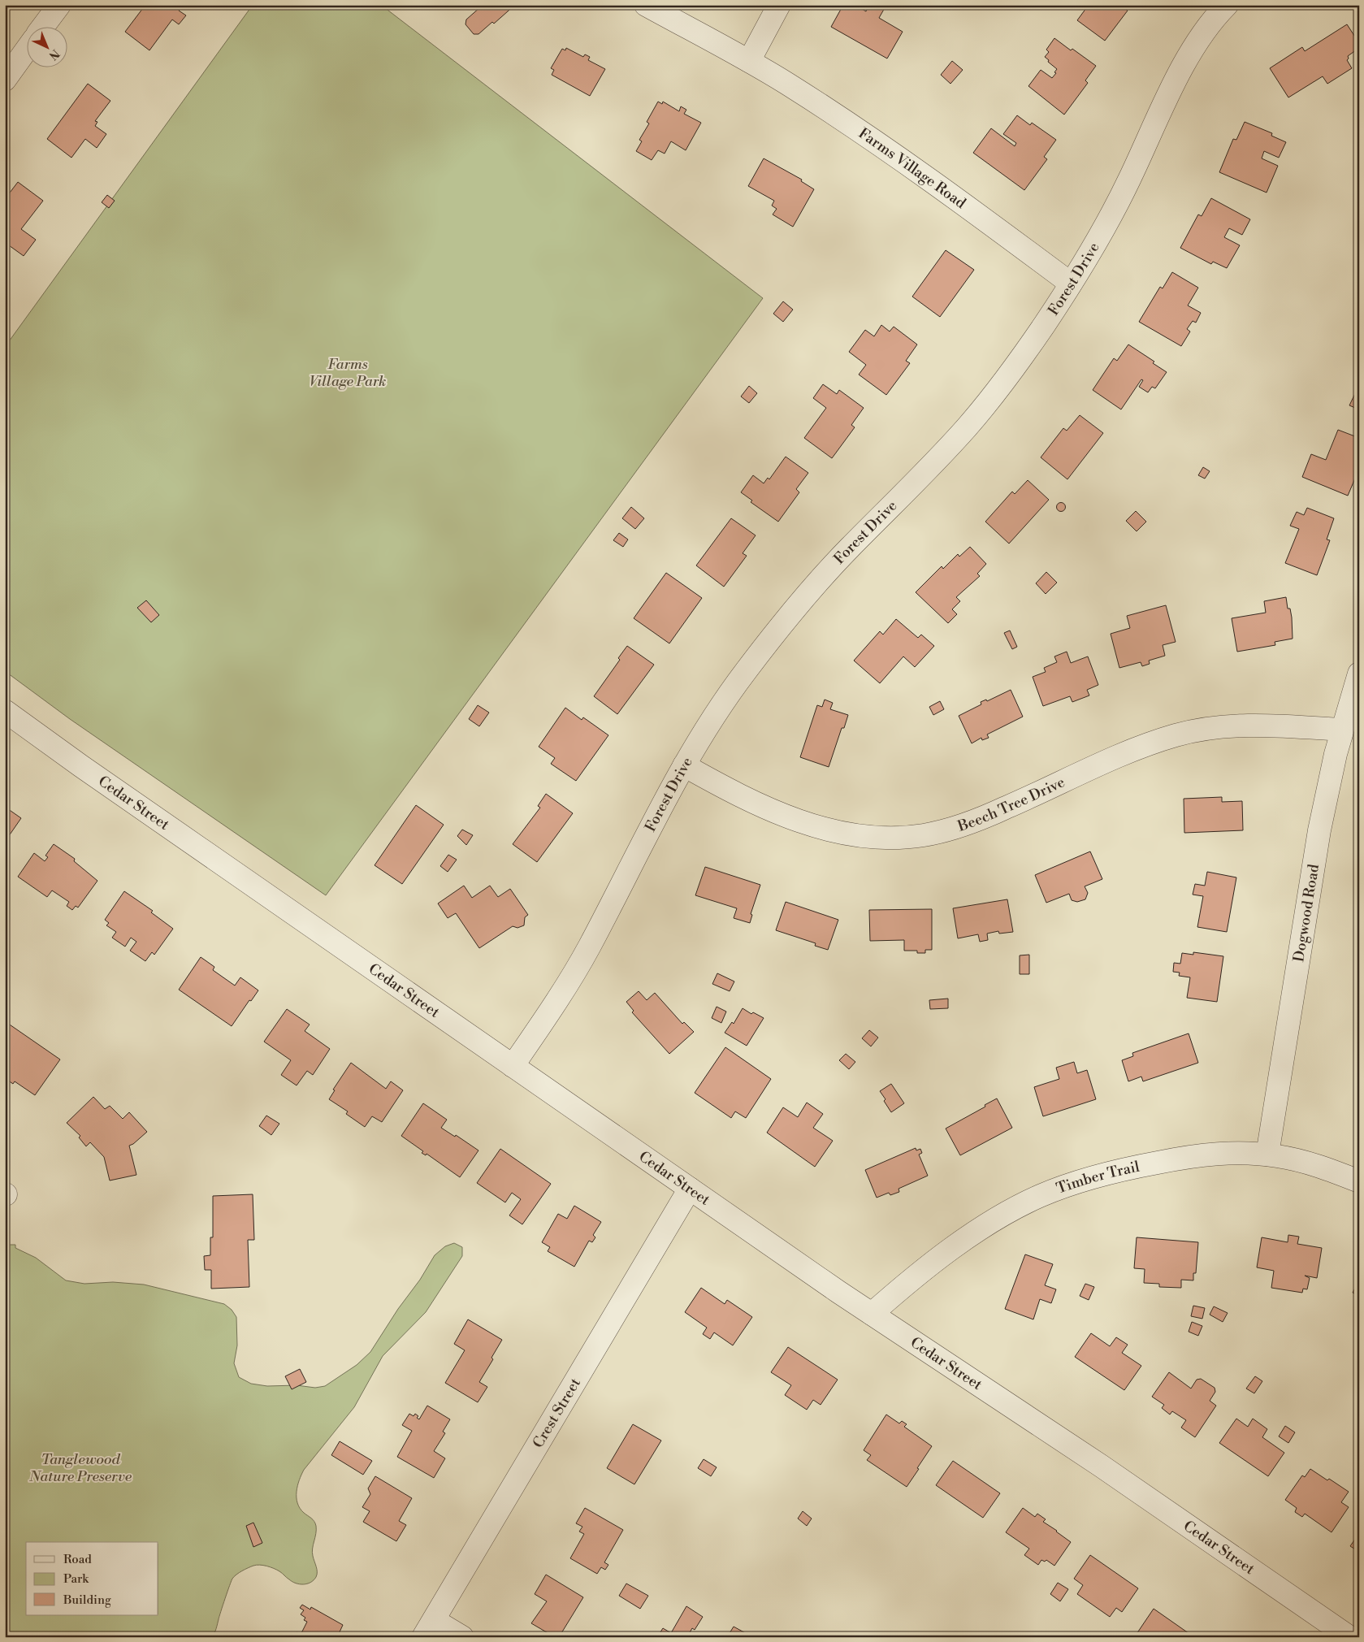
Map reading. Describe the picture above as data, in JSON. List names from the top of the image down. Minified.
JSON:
{"streets":{"street":["Farms Village Road","Forest Drive","Cedar Street","Beech Tree Drive","Dogwood Road","Timber Trail","Crest Street"]},"crossings":[["Farms Village Road","Forest Drive"],["Forest Drive","Cedar Street"],["Forest Drive","Beech Tree Drive"],["Cedar Street","Timber Trail"],["Cedar Street","Crest Street"],["Beech Tree Drive","Dogwood Road"],["Dogwood Road","Timber Trail"]],"parks":["Farms Village Park","Tanglewood Nature Preserve"],"legend":["Road","Park","Building"],"north":"bottom right"}
